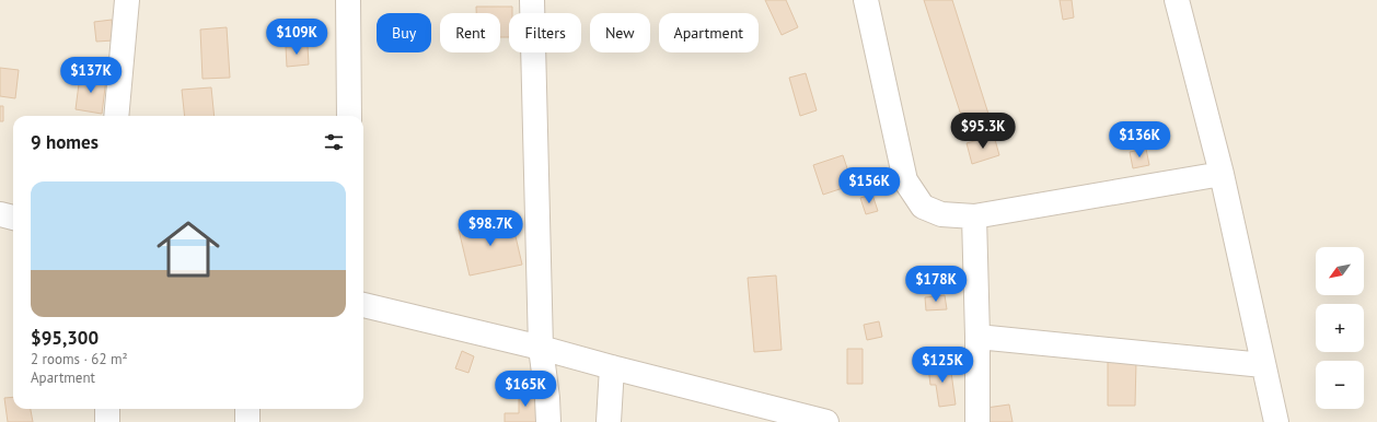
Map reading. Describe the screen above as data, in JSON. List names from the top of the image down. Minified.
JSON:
{"north":"bottom left","page":{"chip":["Buy","Rent","Filters","New","Apartment"],"price":["$109K","$137K","$95.3K","$136K","$156K","$98.7K","$178K","$125K","$165K"],"heading":"9 homes","list":[{"name":"$95,300","note":"2 rooms · 62 m² · Apartment"}],"map_buttons":["+","−"]}}
